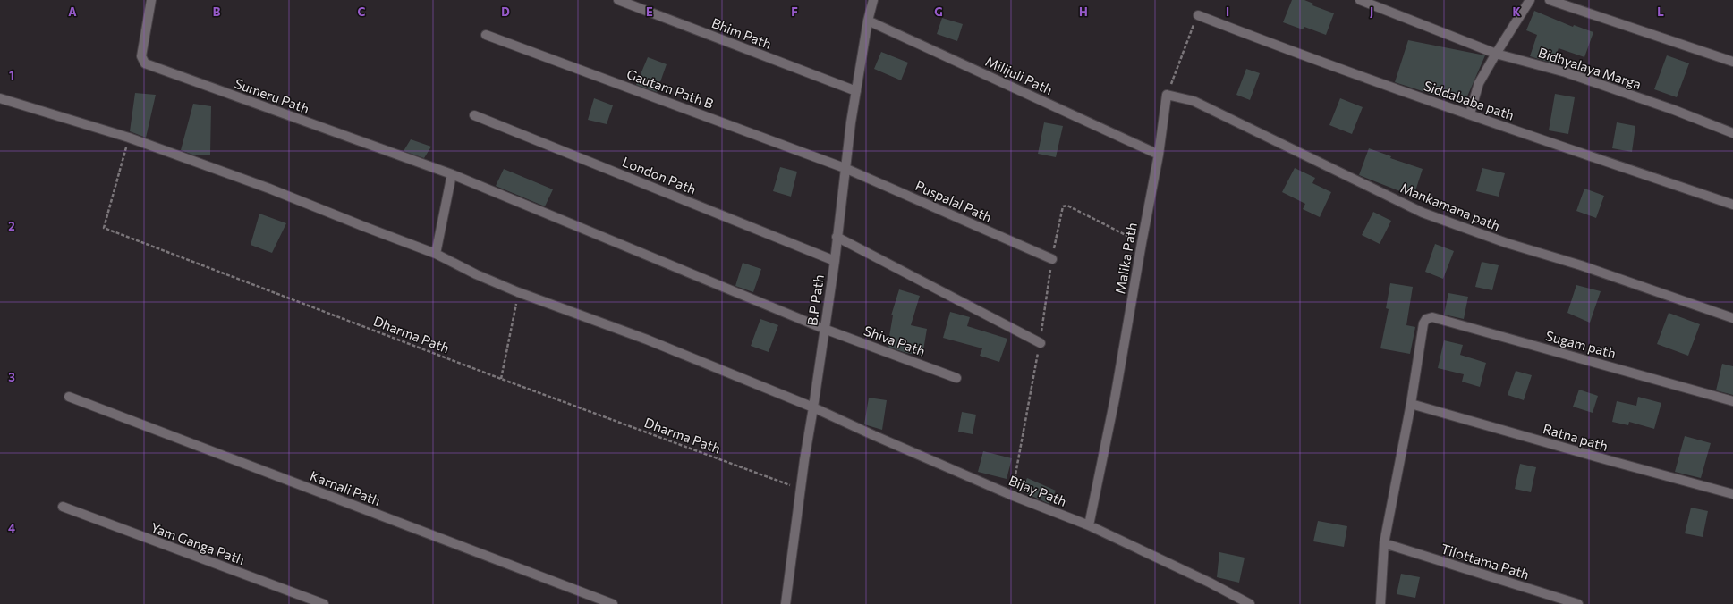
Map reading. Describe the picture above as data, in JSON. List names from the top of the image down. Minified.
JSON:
{"streets":{"street":["Bhim Path","Bidhyalaya Marga","Milijuli Path","Gautam Path B","Sumeru Path","Siddababa path","London Path","Puspalal Path","Mankamana path","Malika Path","B.P Path","Shiva Path","Sugam path","Ratna path","Karnali Path","Bijay Path","Yam Ganga Path","Tilottama Path"],"path":["Dharma Path"]},"crossings":[["Bhim Path","B.P Path"],["Milijuli Path","Malika Path"],["Milijuli Path","B.P Path"],["Gautam Path B","Puspalal Path"],["Gautam Path B","B.P Path"],["Sumeru Path","B.P Path"],["Sumeru Path","Shiva Path"],["London Path","B.P Path"],["Puspalal Path","B.P Path"],["Mankamana path","Malika Path"],["Malika Path","Bijay Path"],["B.P Path","Dharma Path"],["B.P Path","Shiva Path"],["B.P Path","Bijay Path"],["Dharma Path","Bijay Path"],["Sugam path","Ratna path"]],"grid":{"columns":["A","B","C","D","E","F","G","H","I","J","K","L"],"rows":["1","2","3","4"]}}
